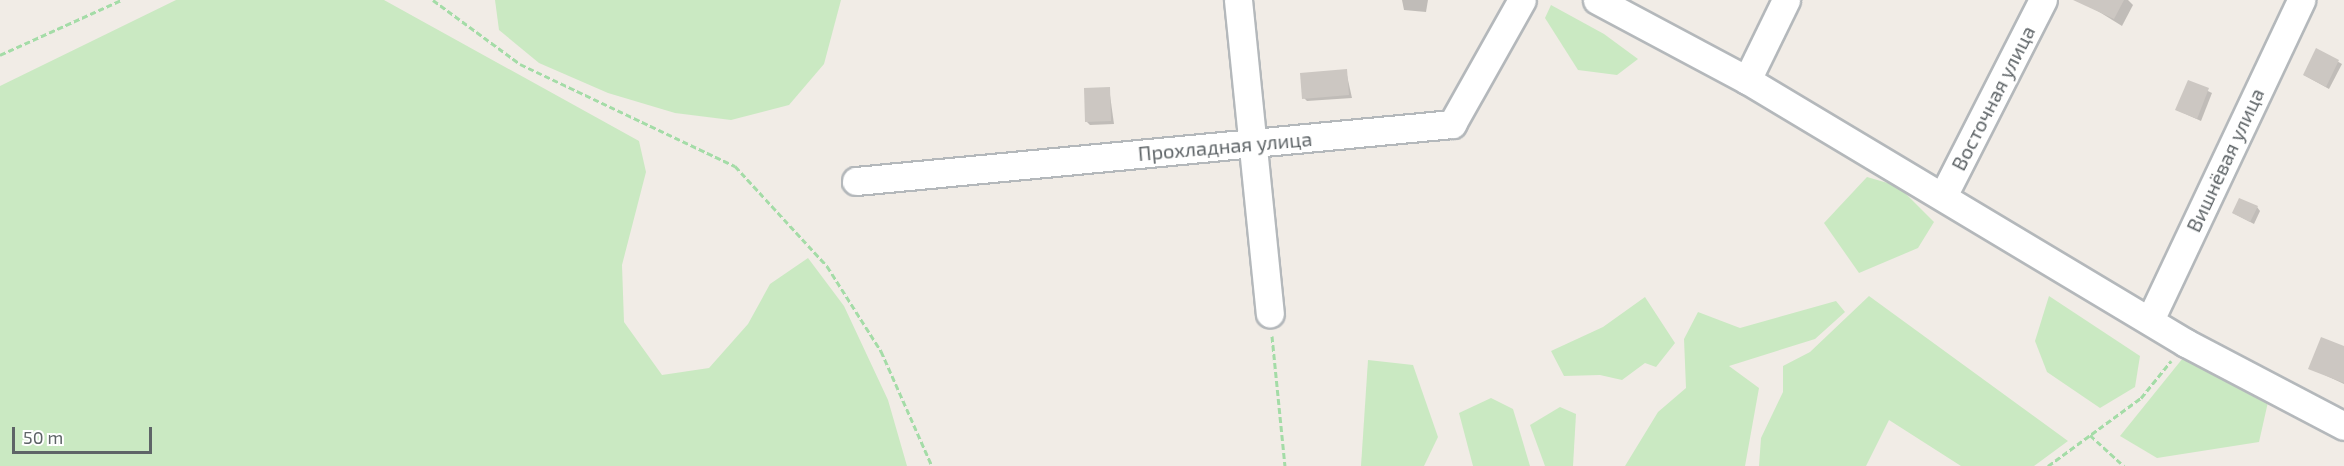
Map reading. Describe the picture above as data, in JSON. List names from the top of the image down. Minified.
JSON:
{"streets":{"street":["Восточная улица","Прохладная улица","Вишнёвая улица"]},"scale_bar":"50 m"}
